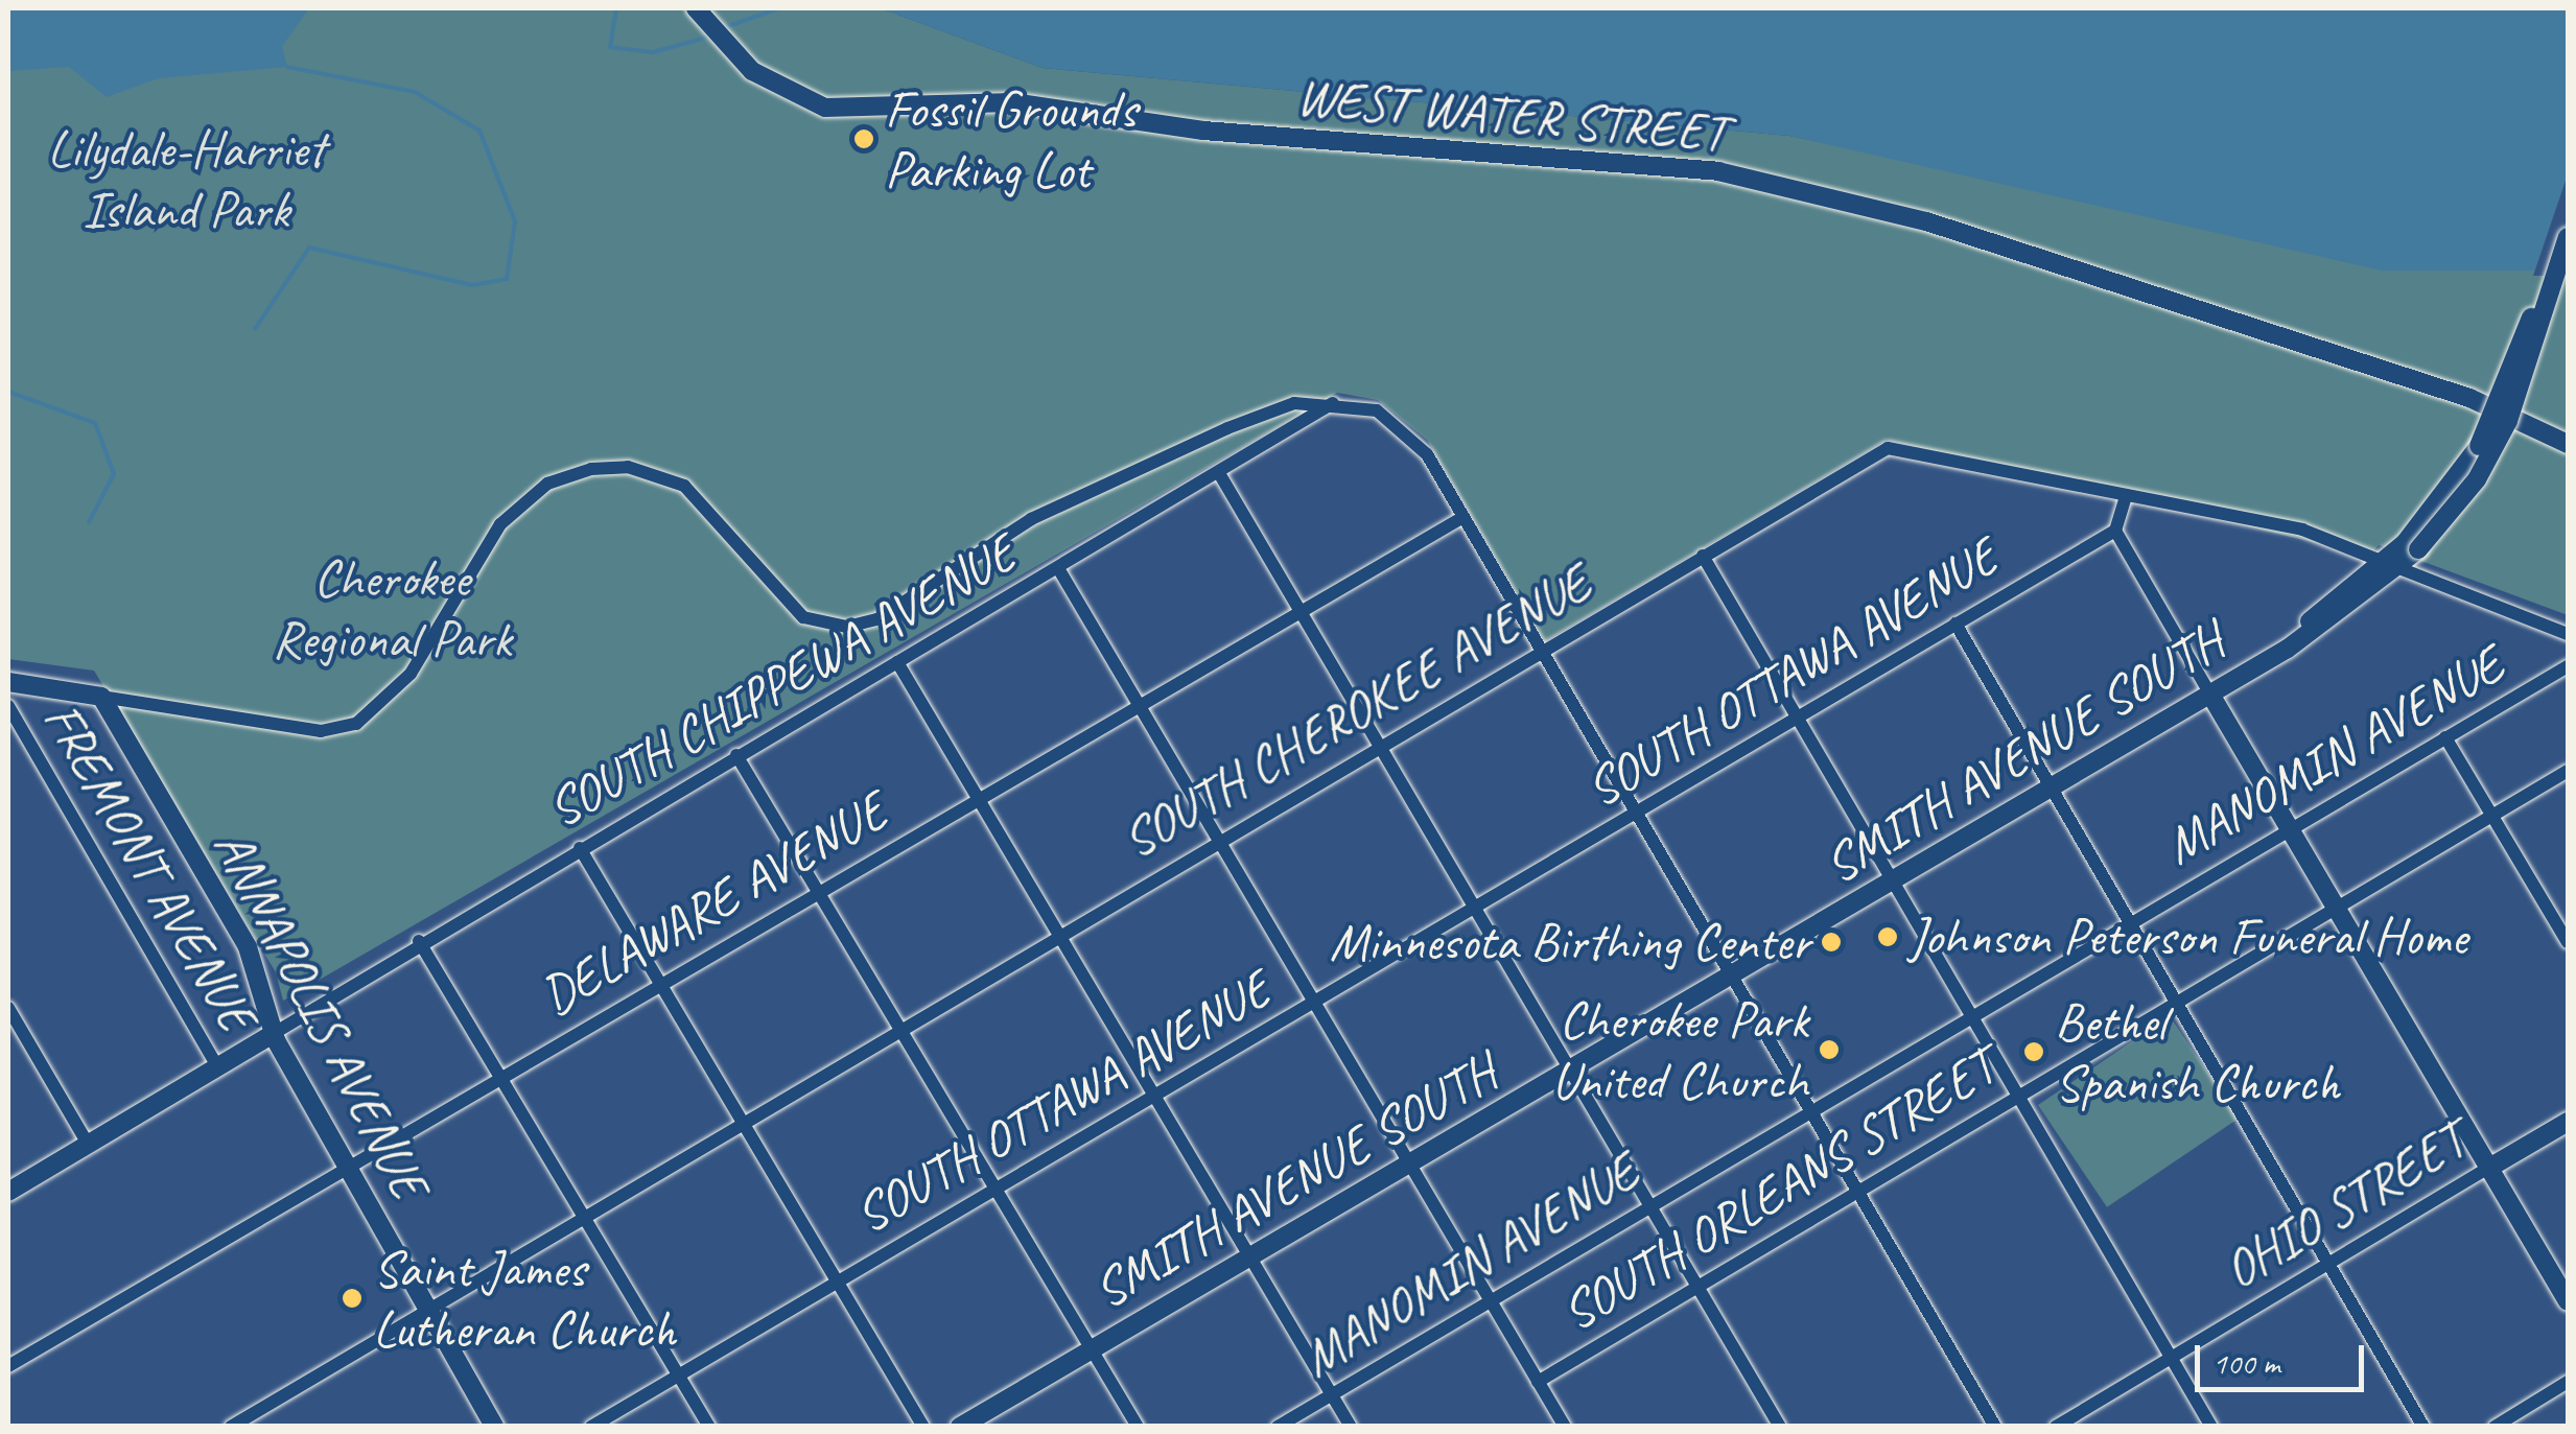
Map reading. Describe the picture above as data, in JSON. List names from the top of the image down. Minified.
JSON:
{"streets":{"street":["WEST WATER STREET","SOUTH OTTAWA AVENUE","SOUTH CHIPPEWA AVENUE","SOUTH CHEROKEE AVENUE","SMITH AVENUE SOUTH","MANOMIN AVENUE","FREMONT AVENUE","DELAWARE AVENUE","ANNAPOLIS AVENUE","SOUTH ORLEANS STREET","OHIO STREET"]},"crossings":[["SOUTH CHIPPEWA AVENUE","ANNAPOLIS AVENUE"],["SOUTH CHEROKEE AVENUE","SMITH AVENUE SOUTH"],["SOUTH CHEROKEE AVENUE","ANNAPOLIS AVENUE"],["DELAWARE AVENUE","ANNAPOLIS AVENUE"]],"parks":["Lilydale-Harriet Island Park","Cherokee Regional Park"],"places":["Fossil Grounds Parking Lot","Johnson Peterson Funeral Home","Minnesota Birthing Center","Cherokee Park United Church","Bethel Spanish Church","Saint James Lutheran Church"],"scale_bar":"100 m"}
